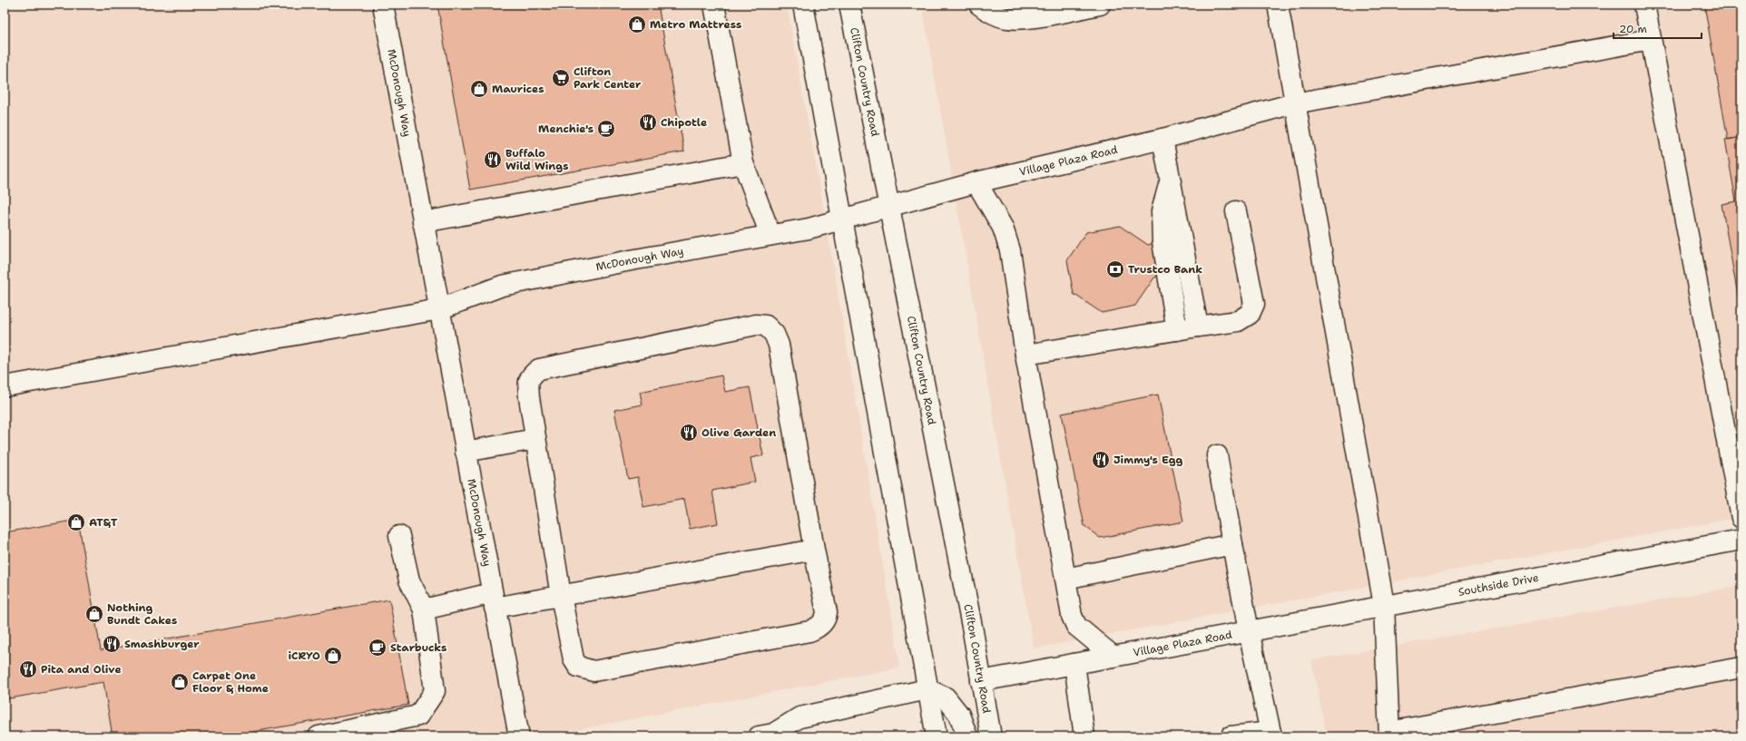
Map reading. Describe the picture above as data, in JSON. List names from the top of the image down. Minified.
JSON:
{"streets":{"street":["Clifton Country Road","McDonough Way","Village Plaza Road","Southside Drive"]},"crossings":[["Clifton Country Road","Village Plaza Road"],["McDonough Way","Village Plaza Road"],["Village Plaza Road","Southside Drive"]],"places":{"shop":["Metro Mattress","Maurices","AT&T","Nothing Bundt Cakes","iCRYO","Carpet One Floor & Home"],"supermarket":["Clifton Park Center"],"restaurant":["Chipotle","Buffalo Wild Wings","Olive Garden","Jimmy's Egg","Smashburger","Pita and Olive"],"cafe":["Menchie's","Starbucks"],"bank":["Trustco Bank"]},"scale_bar":"20 m"}
